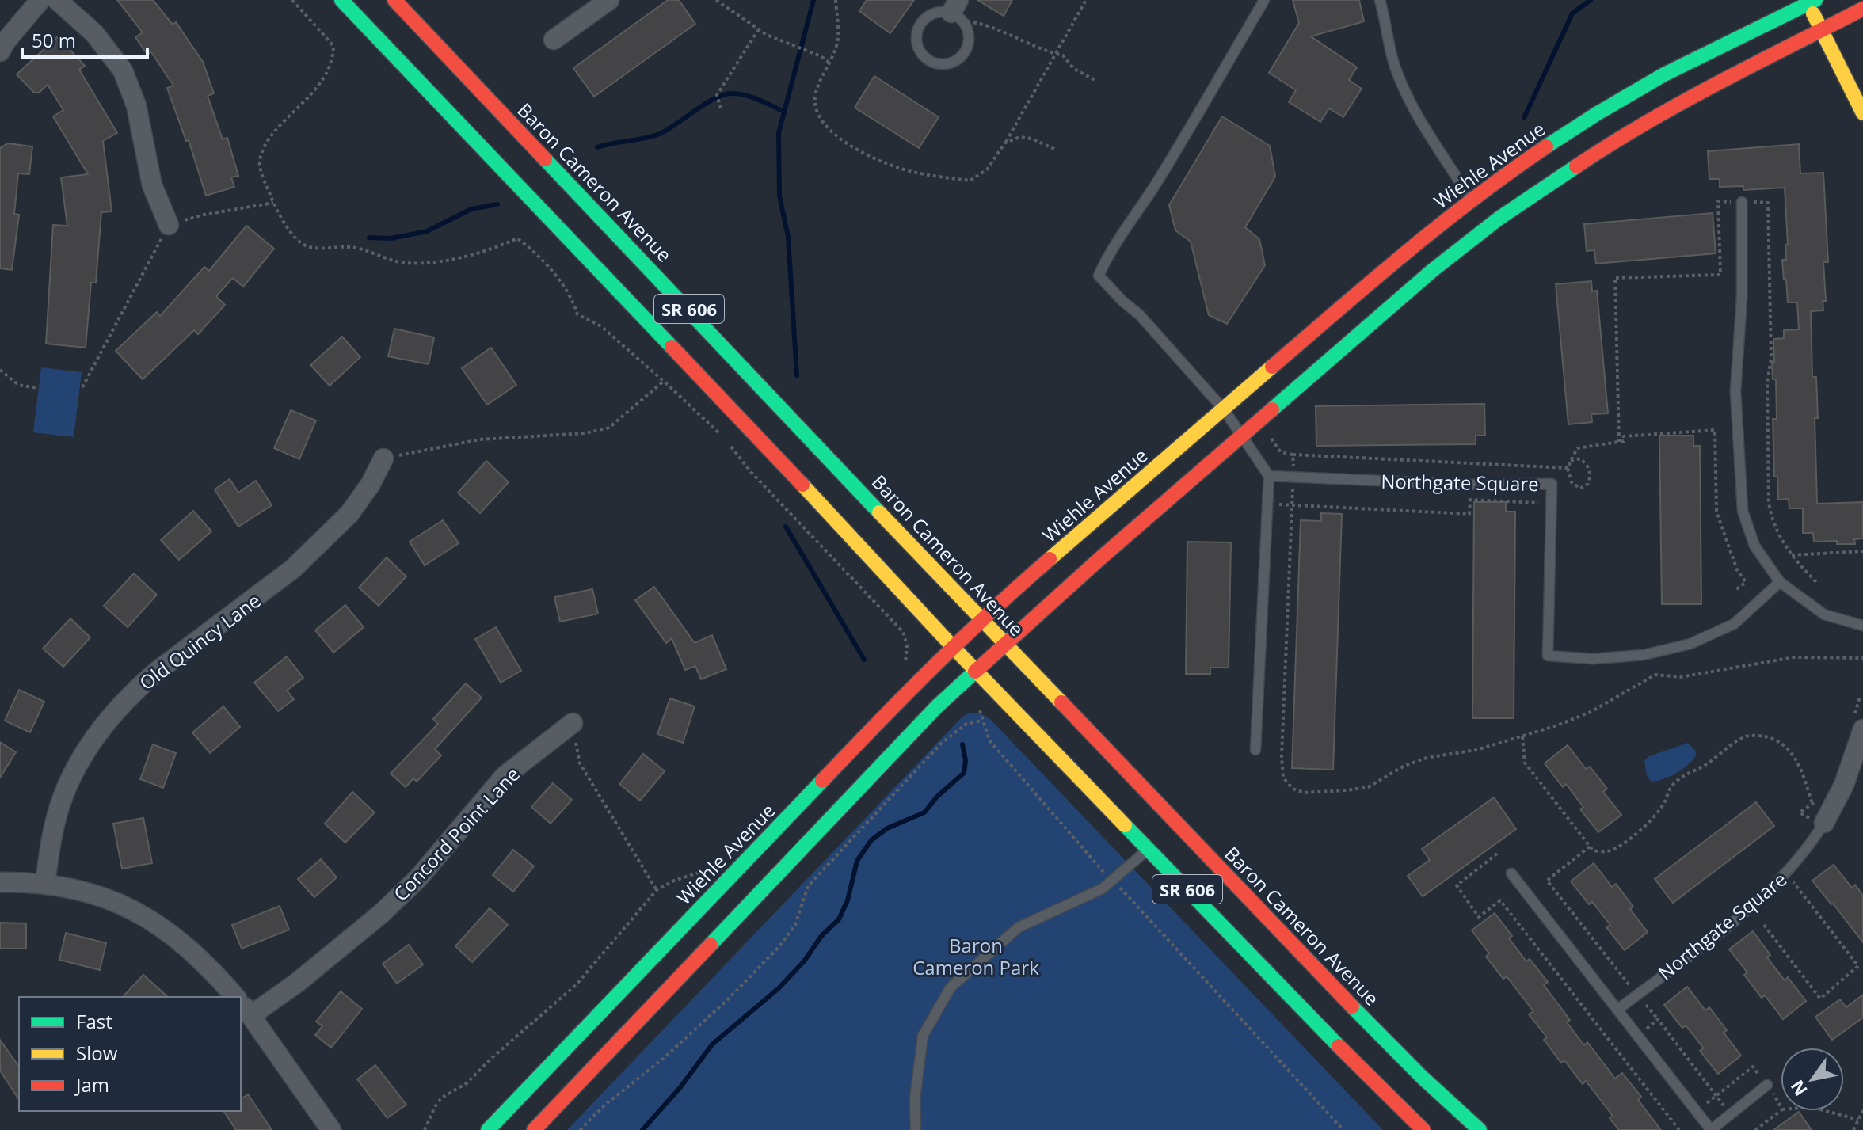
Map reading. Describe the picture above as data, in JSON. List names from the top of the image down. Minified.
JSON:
{"streets":{"main road":["Wiehle Avenue","Baron Cameron Avenue","SR 606"],"street":["Northgate Square","Old Quincy Lane","Concord Point Lane"]},"crossings":[["Wiehle Avenue","Baron Cameron Avenue"],["Wiehle Avenue","SR 606"]],"parks":["Baron Cameron Park"],"legend":["Fast","Slow","Jam"],"scale_bar":"50 m","north":"bottom left"}
